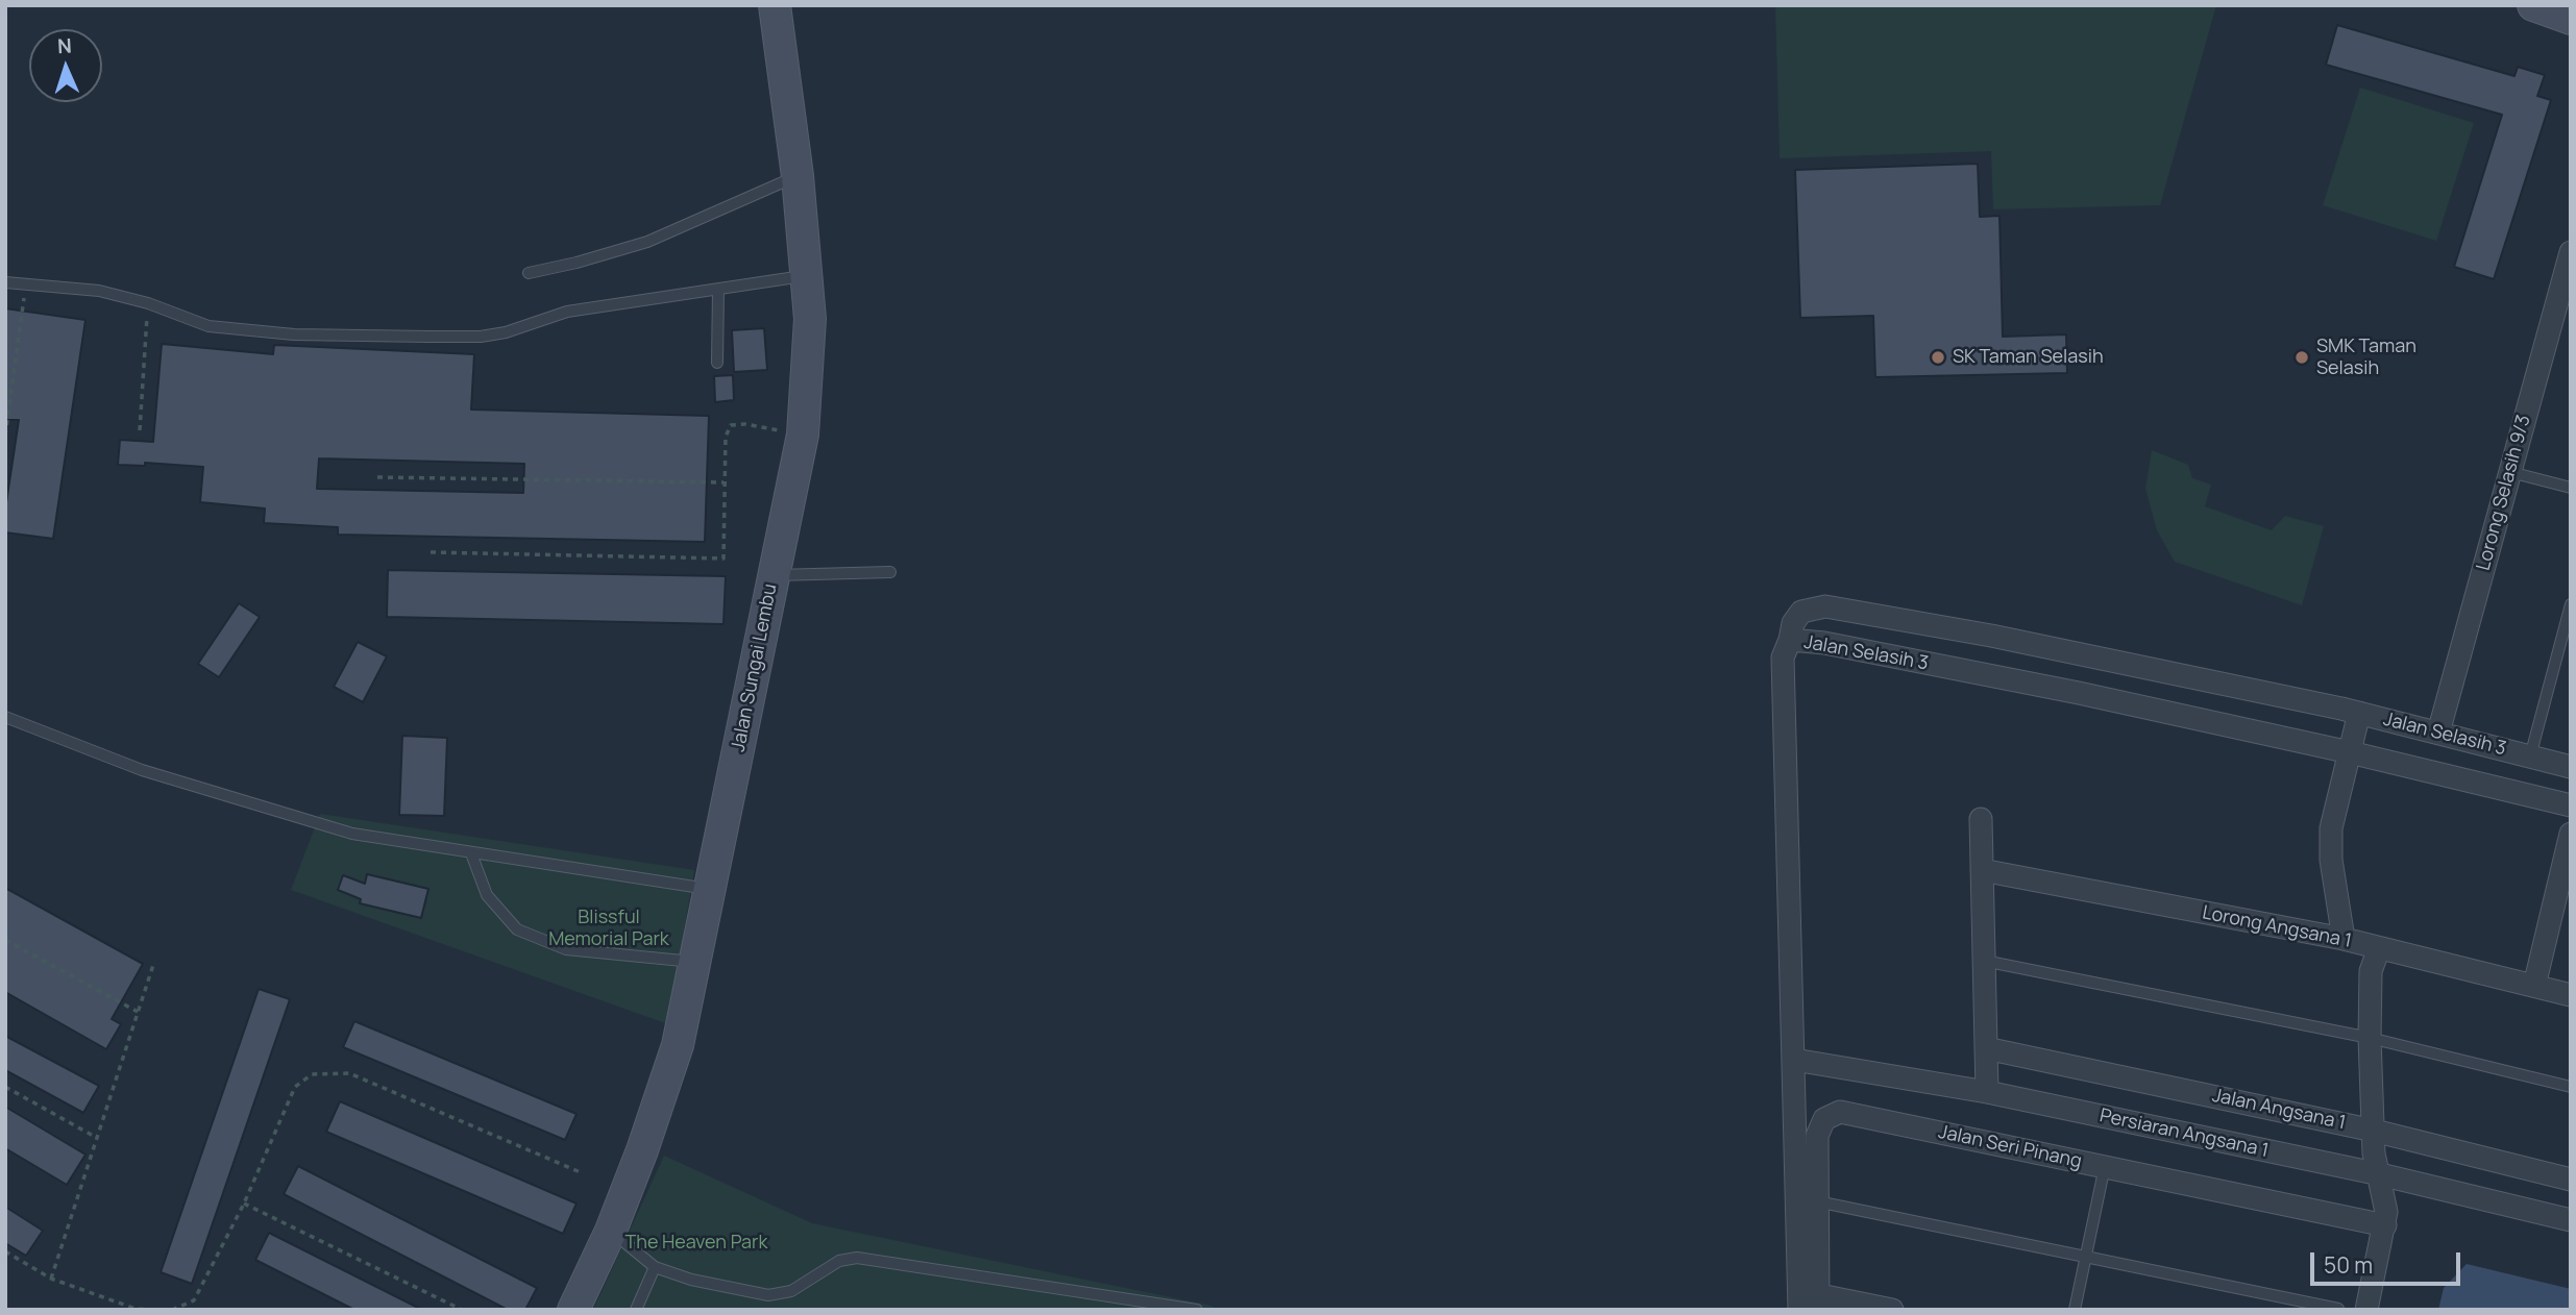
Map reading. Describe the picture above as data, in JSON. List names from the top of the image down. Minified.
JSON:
{"streets":{"main road":["Jalan Sungai Lembu"],"street":["Lorong Selasih 9/3","Jalan Selasih 3","Lorong Angsana 1","Jalan Angsana 1","Persiaran Angsana 1","Jalan Seri Pinang"]},"crossings":[["Lorong Selasih 9/3","Jalan Selasih 3"]],"parks":["Blissful Memorial Park","The Heaven Park"],"places":["SK Taman Selasih","SMK Taman Selasih"],"scale_bar":"50 m","north":"top"}
